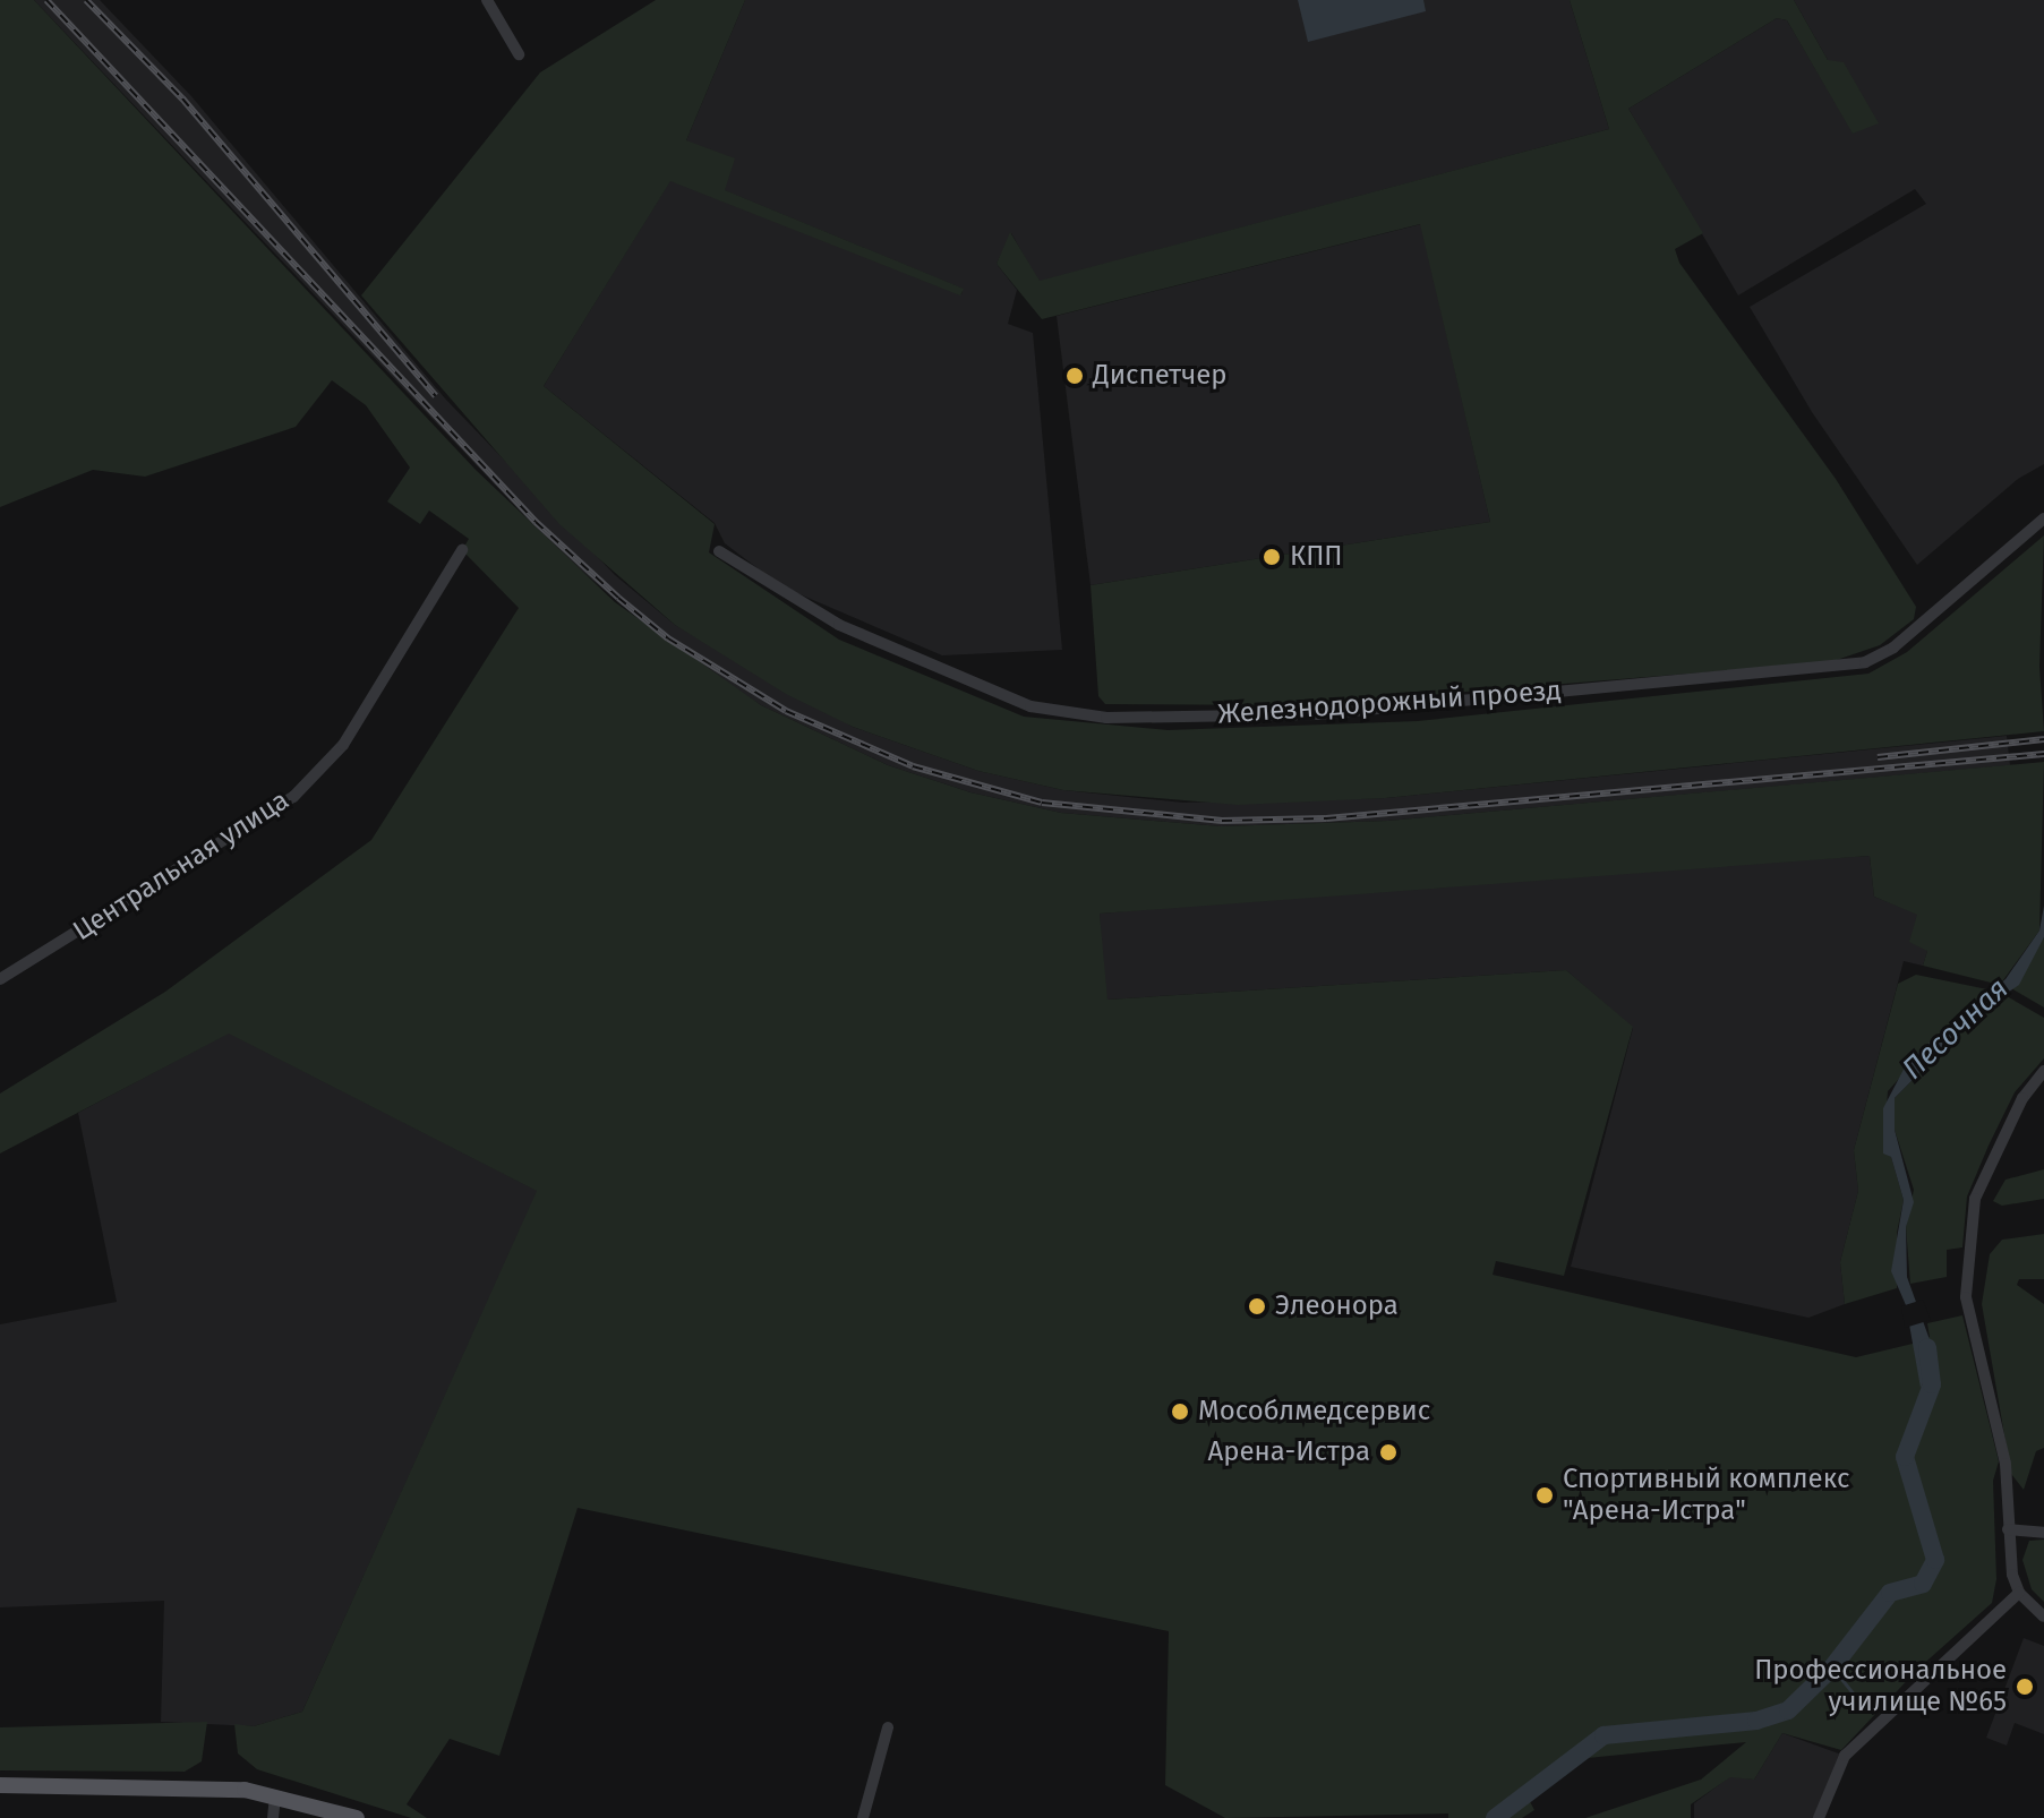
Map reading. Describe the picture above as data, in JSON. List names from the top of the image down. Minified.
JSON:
{"streets":{"street":["Железнодорожный проезд","Центральная улица"]},"water":["Песочная"],"places":["Диспетчер","КПП","Элеонора","Мособлмедсервис","Арена-Истра","Спортивный комплекс \"Арена-Истра\"","Профессиональное училище №65"]}
